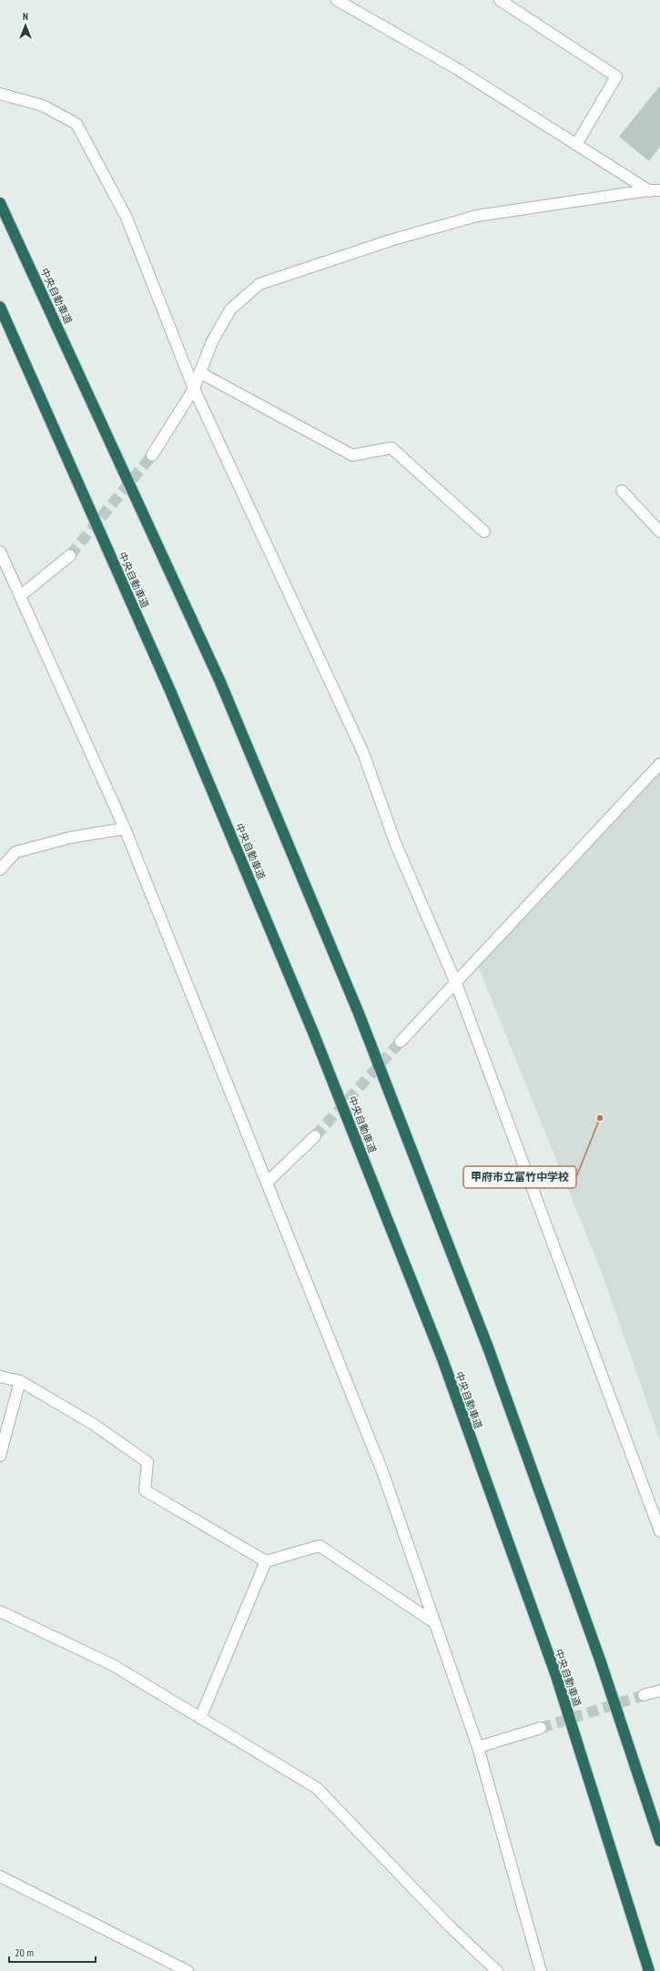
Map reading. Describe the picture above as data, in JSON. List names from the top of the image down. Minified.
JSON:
{"streets":{"highway":["中央自動車道"]},"places":["甲府市立富竹中学校"],"scale_bar":"20 m","north":"top"}
